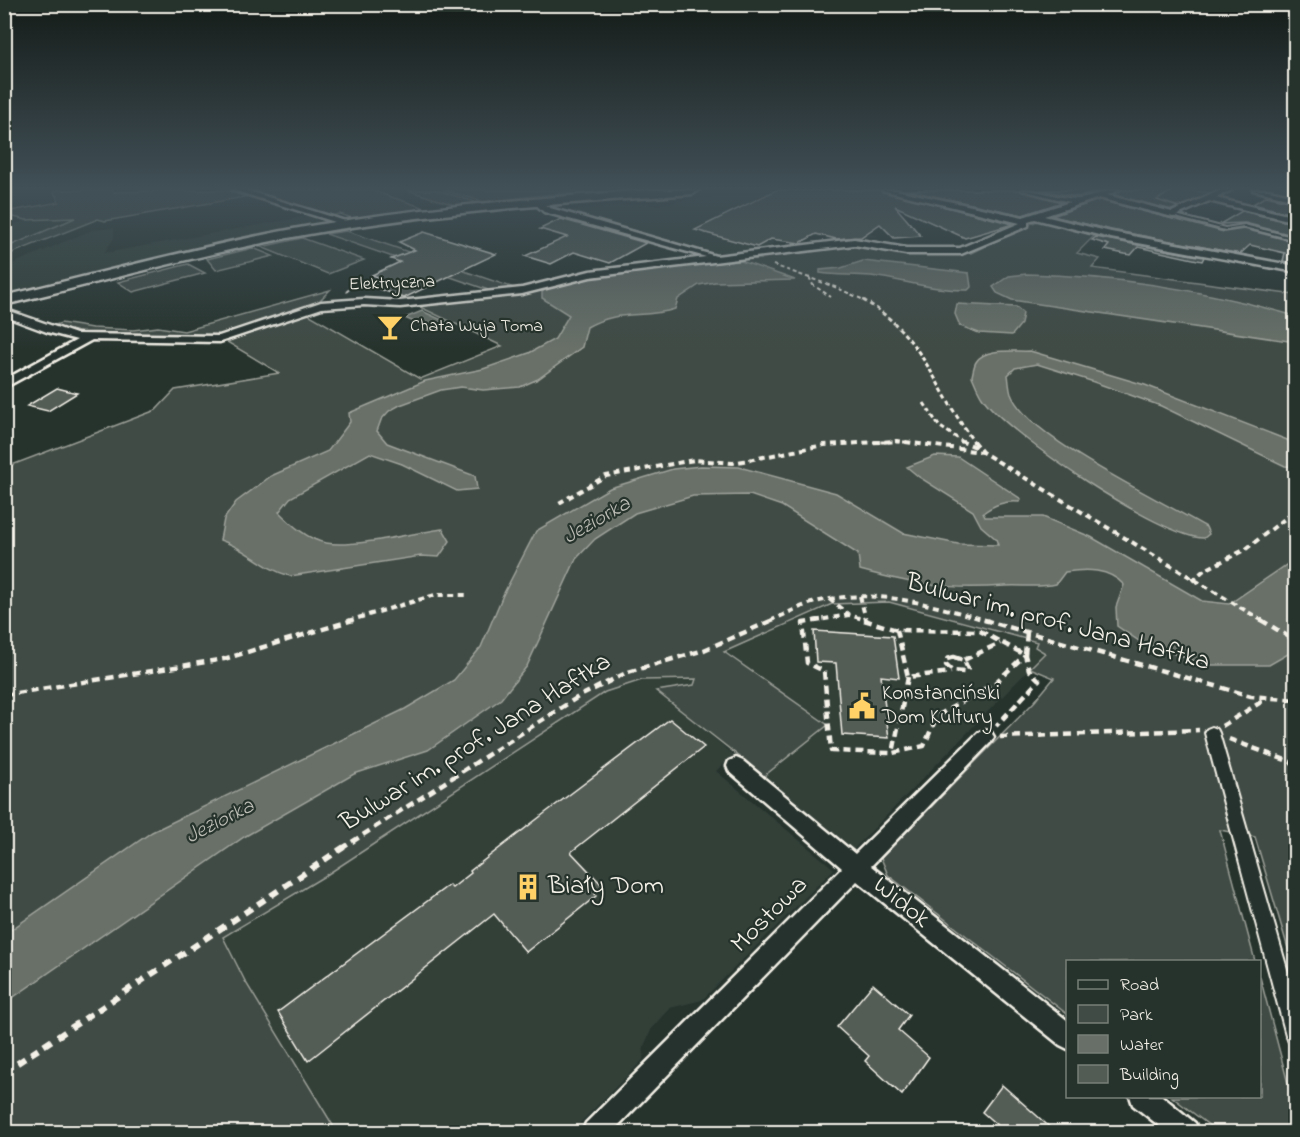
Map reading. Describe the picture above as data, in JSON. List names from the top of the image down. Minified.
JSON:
{"streets":{"street":["Elektryczna","Widok","Mostowa"],"path":["Bulwar im. prof. Jana Haftka"]},"crossings":[["Widok","Mostowa"]],"water":["Jeziorka"],"places":{"bar":["Chata Wuja Toma"],"public building":["Konstanciński Dom Kultury"],"building":["Biały Dom"]},"legend":["Road","Park","Water","Building"]}
